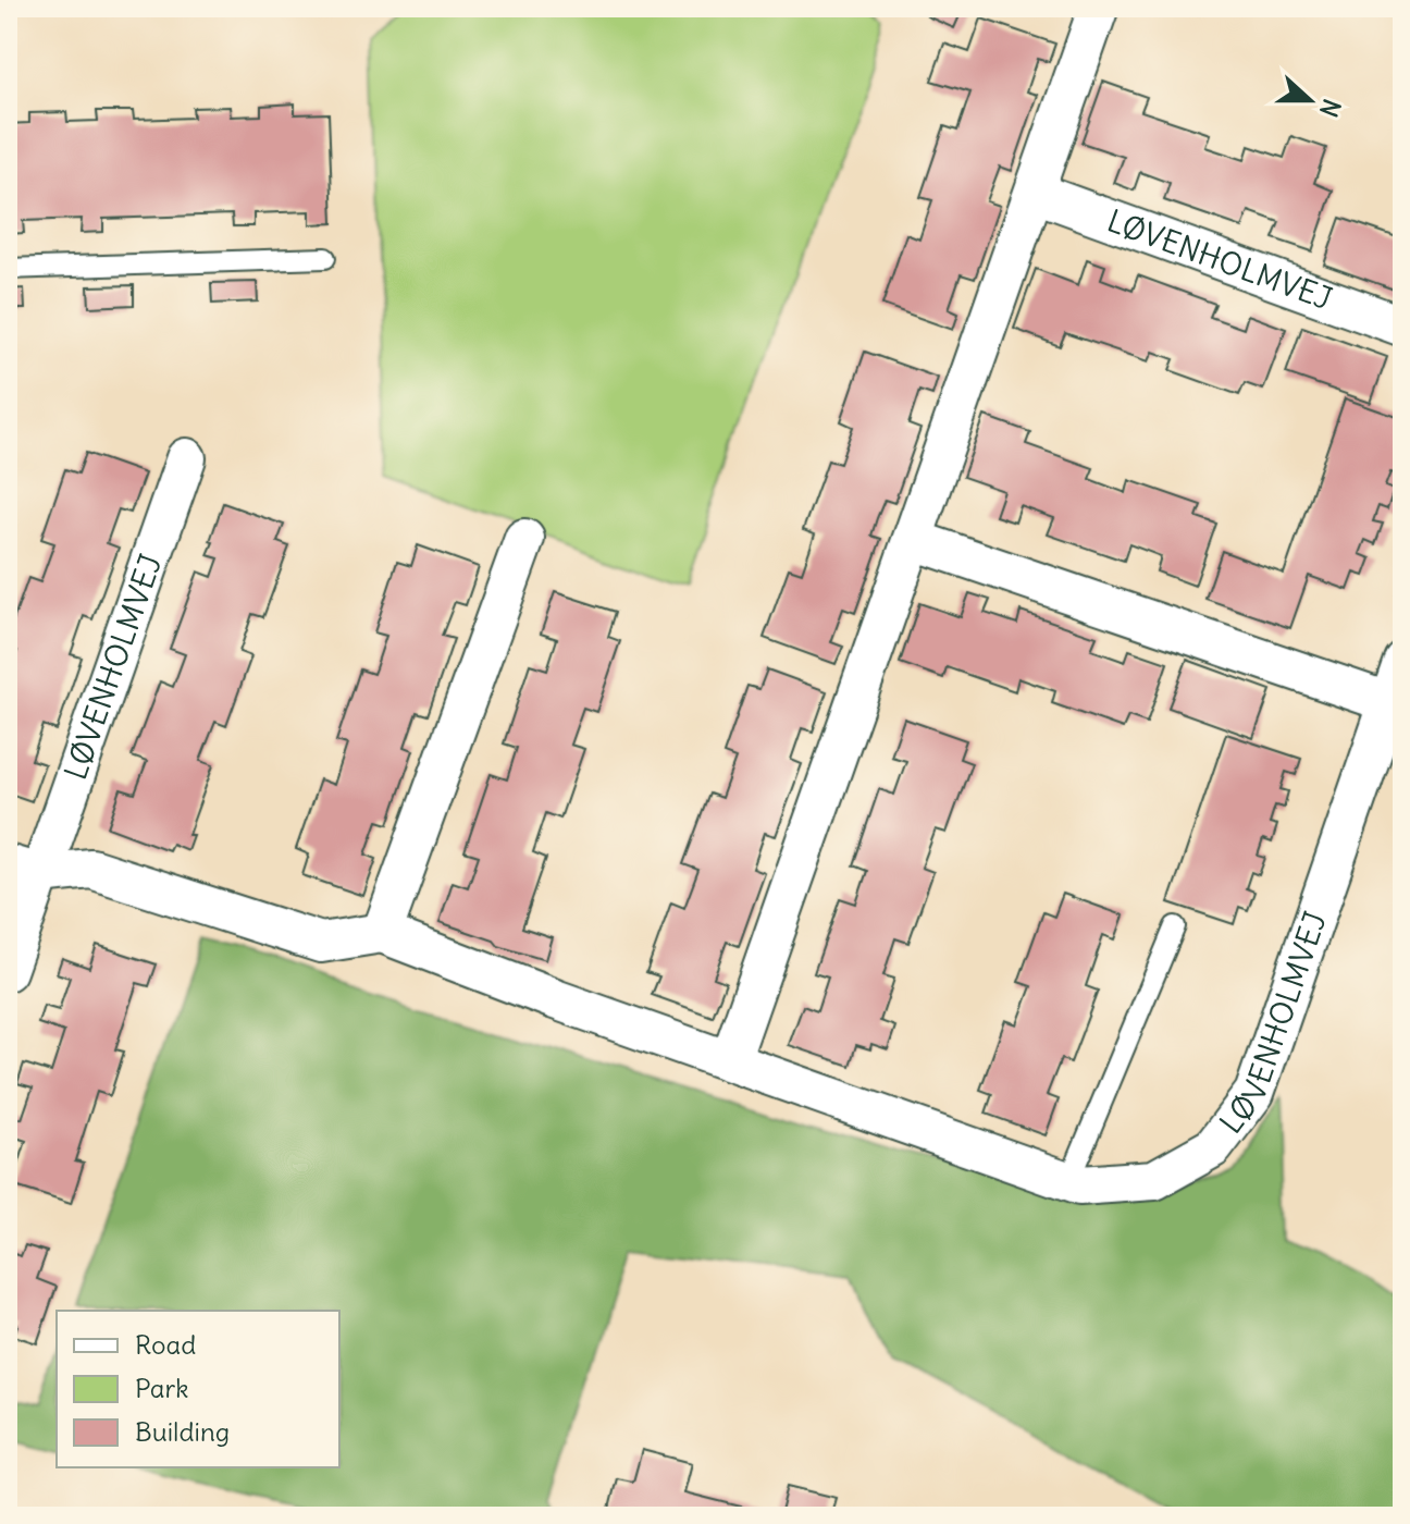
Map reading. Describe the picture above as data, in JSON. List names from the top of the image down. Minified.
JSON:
{"streets":{"street":["LØVENHOLMVEJ"]},"legend":["Road","Park","Building"],"north":"right"}
